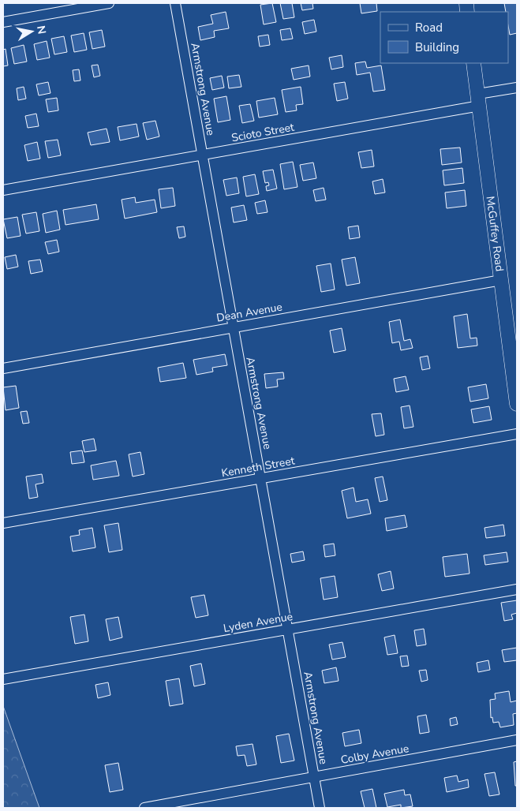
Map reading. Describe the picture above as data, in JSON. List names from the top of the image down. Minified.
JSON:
{"streets":{"street":["Armstrong Avenue","Scioto Street","McGuffey Road","Dean Avenue","Kenneth Street","Lyden Avenue","Colby Avenue"]},"crossings":[["Armstrong Avenue","Scioto Street"],["Armstrong Avenue","Dean Avenue"],["Armstrong Avenue","Kenneth Street"],["Armstrong Avenue","Lyden Avenue"],["Armstrong Avenue","Colby Avenue"],["Scioto Street","McGuffey Road"],["McGuffey Road","Dean Avenue"]],"legend":["Road","Building"],"north":"right"}
